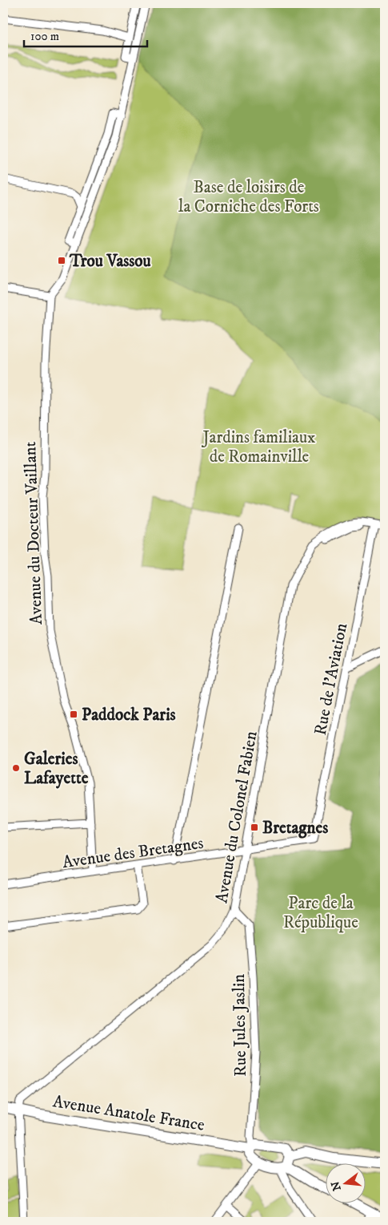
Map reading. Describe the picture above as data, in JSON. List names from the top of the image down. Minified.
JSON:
{"streets":{"street":["Avenue du Docteur Vaillant","Rue de l'Aviation","Avenue du Colonel Fabien","Avenue des Bretagnes","Rue Jules Jaslin","Avenue Anatole France"]},"crossings":[["Avenue du Docteur Vaillant","Avenue des Bretagnes"],["Rue de l'Aviation","Avenue du Colonel Fabien"],["Rue de l'Aviation","Avenue des Bretagnes"],["Avenue du Colonel Fabien","Avenue des Bretagnes"],["Avenue du Colonel Fabien","Rue Jules Jaslin"],["Avenue du Colonel Fabien","Avenue Anatole France"],["Rue Jules Jaslin","Avenue Anatole France"]],"parks":["Base de loisirs de la Corniche des Forts","Jardins familiaux de Romainville","Parc de la République"],"places":{"transit":["Trou Vassou","Paddock Paris","Bretagnes"],"other":["Galeries Lafayette"]},"scale_bar":"100 m","north":"left"}
